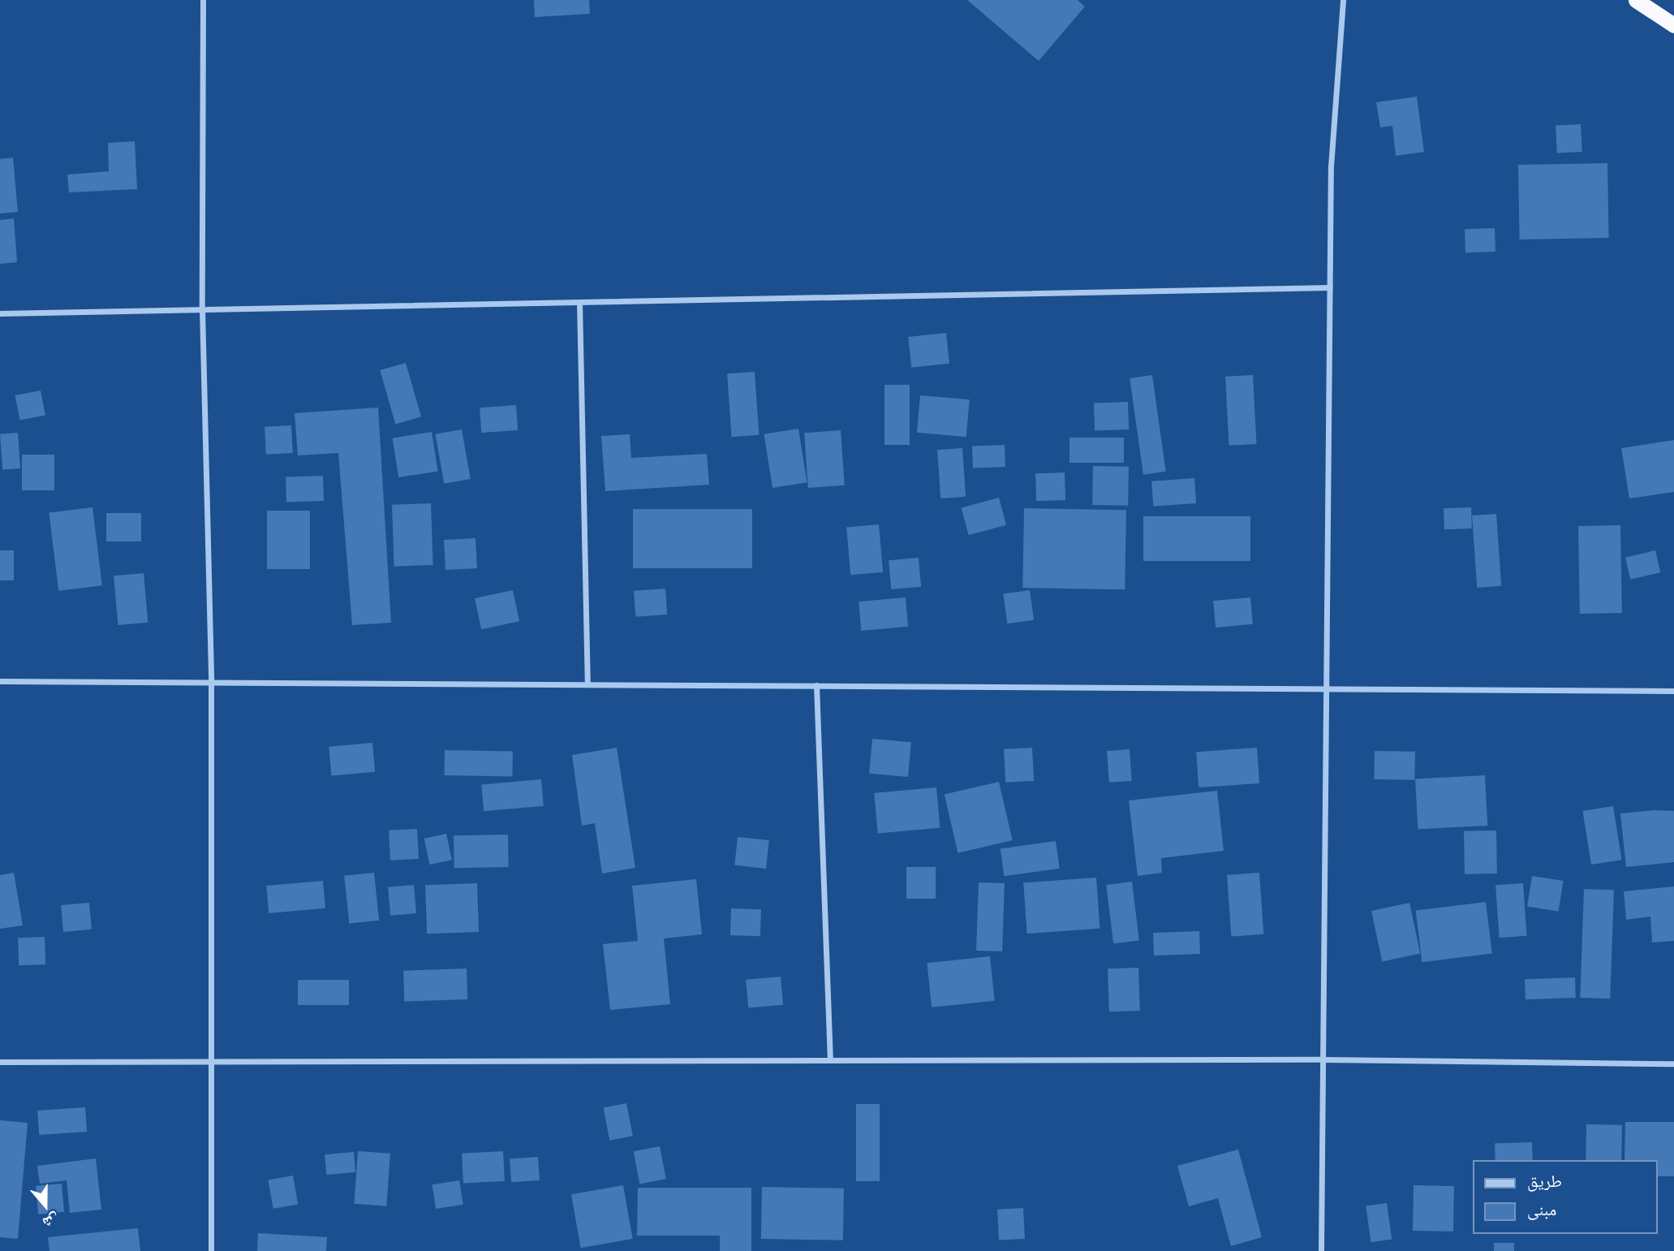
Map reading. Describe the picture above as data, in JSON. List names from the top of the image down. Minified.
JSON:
{"legend":["طريق","مبنى"],"north":"bottom"}
